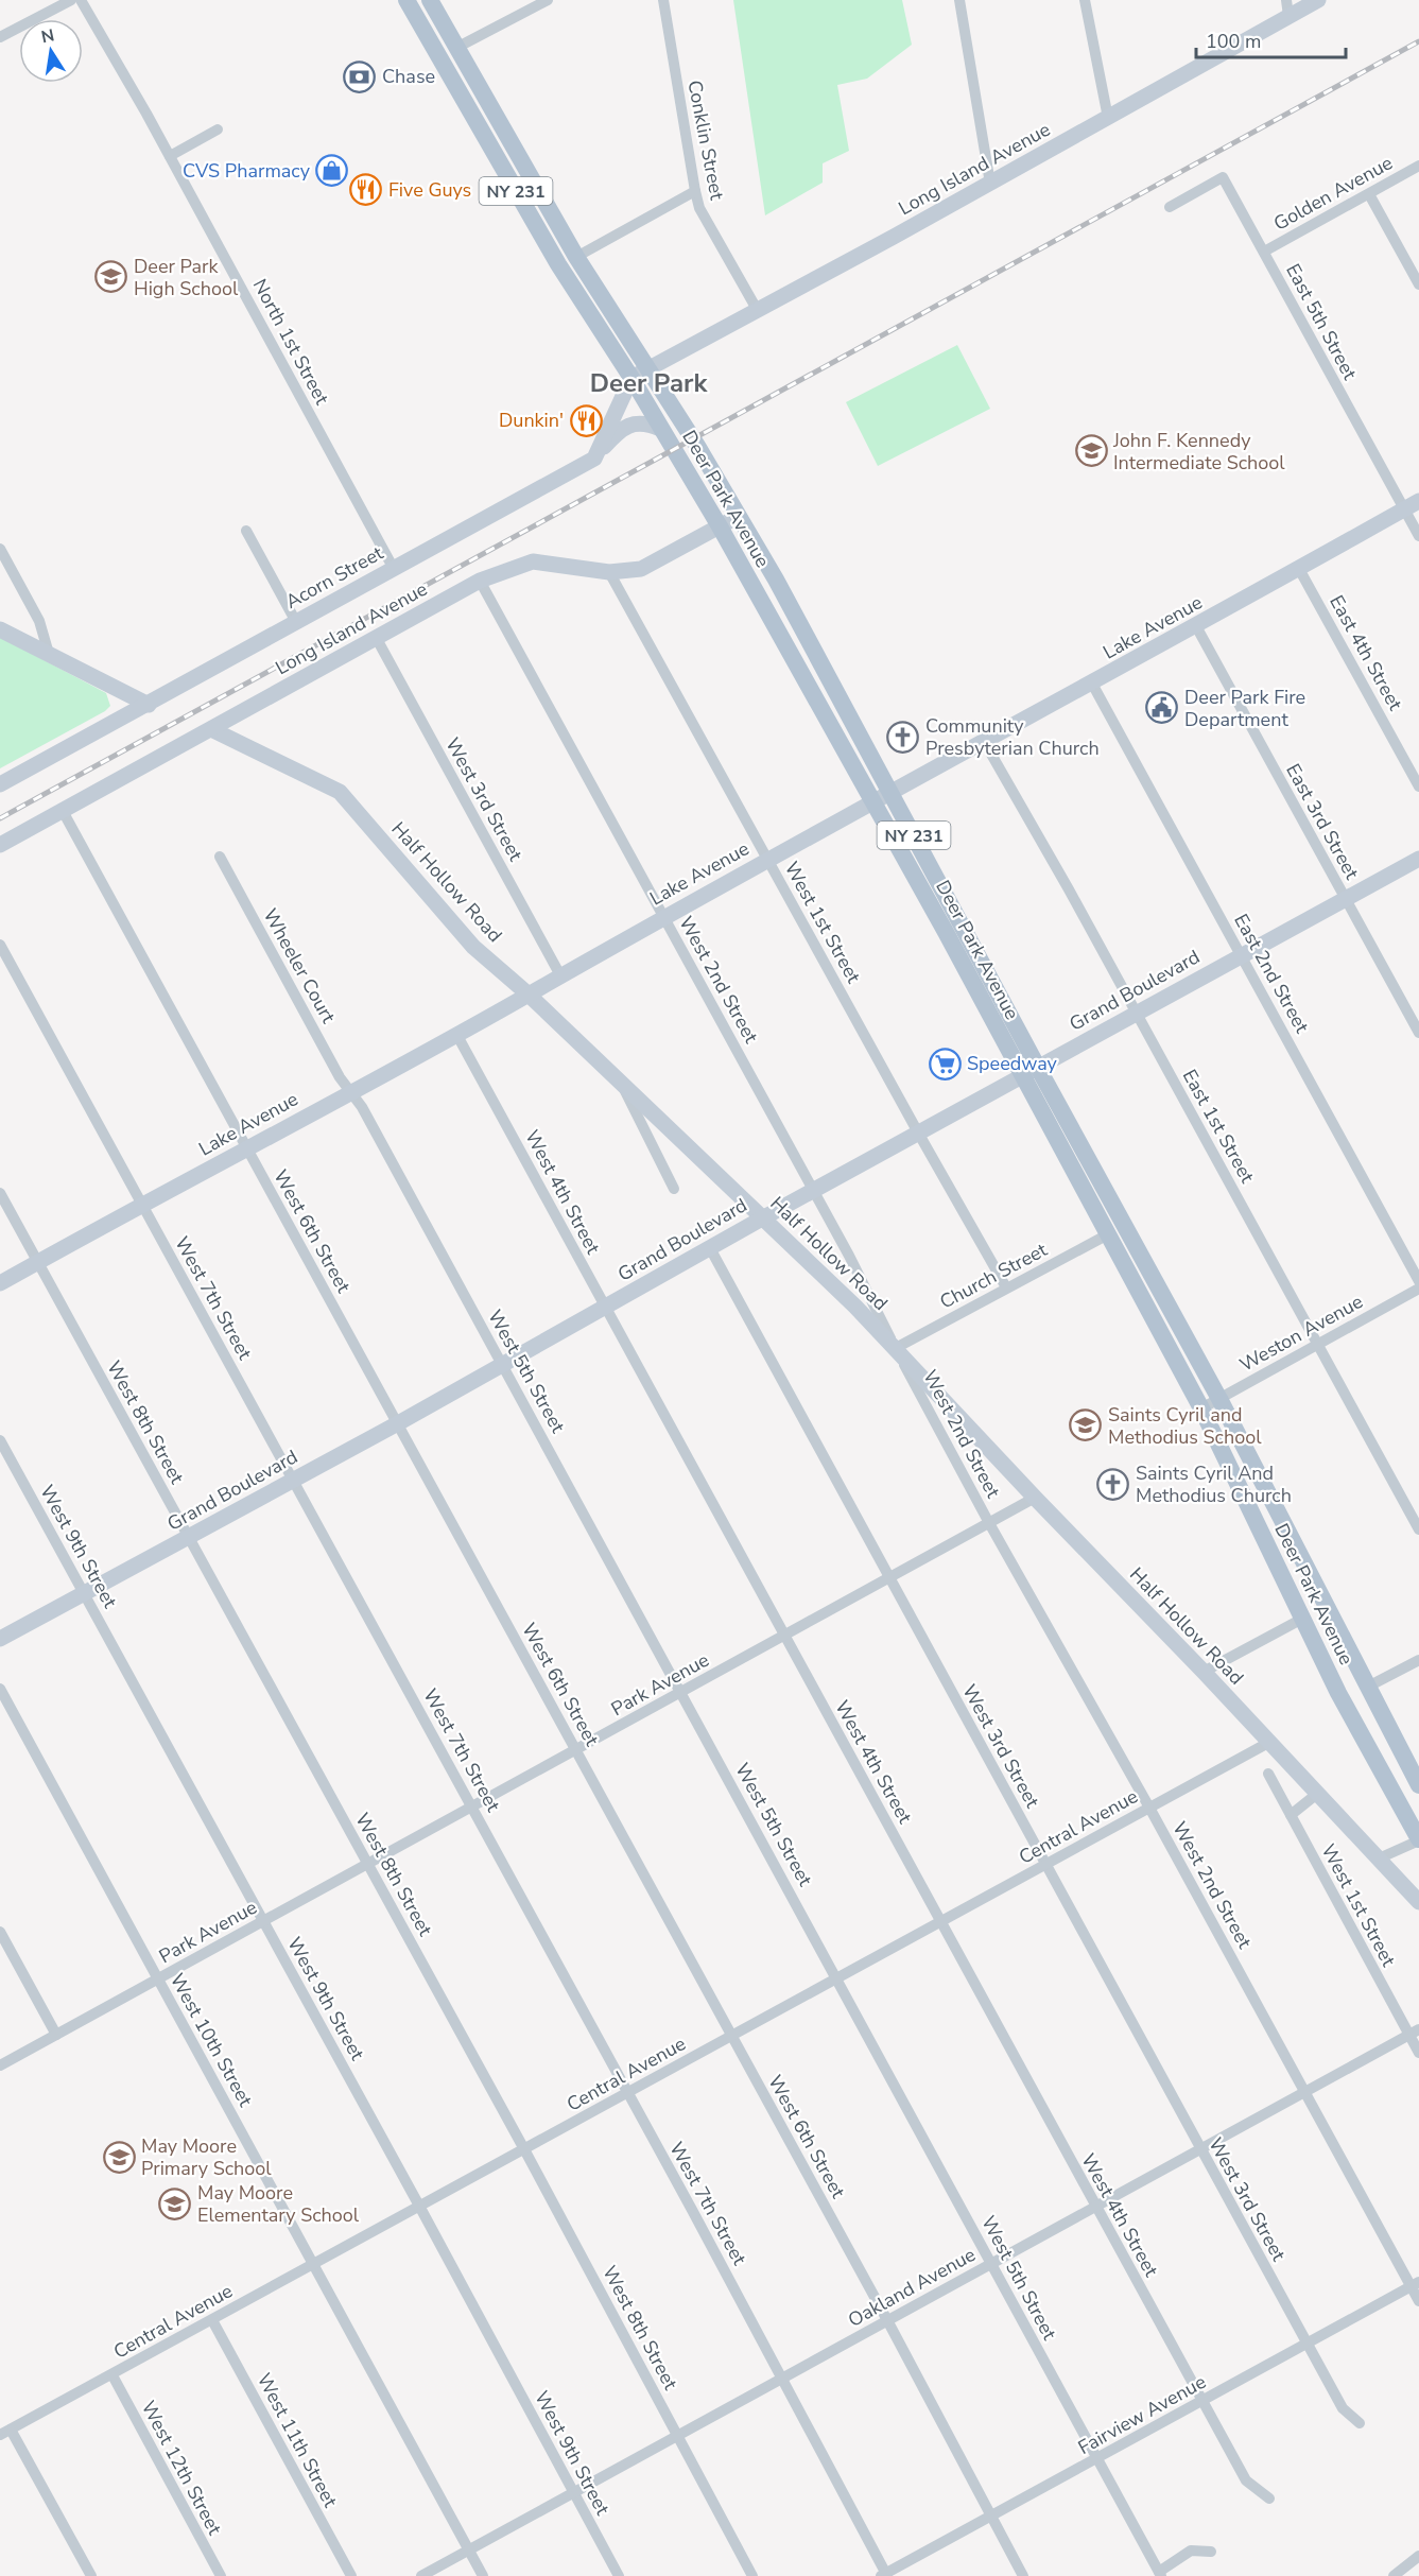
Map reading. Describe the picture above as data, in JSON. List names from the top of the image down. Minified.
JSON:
{"streets":{"main road":["NY 231","Deer Park Avenue"],"street":["Conklin Street","Long Island Avenue","Golden Avenue","East 5th Street","North 1st Street","Acorn Street","Lake Avenue","East 4th Street","West 3rd Street","East 3rd Street","Half Hollow Road","West 1st Street","Wheeler Court","East 2nd Street","West 2nd Street","Grand Boulevard","East 1st Street","West 4th Street","West 6th Street","Church Street","West 7th Street","Weston Avenue","West 5th Street","West 8th Street","West 9th Street","Park Avenue","Central Avenue","West 10th Street","Oakland Avenue","Fairview Avenue","West 11th Street","West 12th Street"]},"crossings":[["Conklin Street","Long Island Avenue"],["Long Island Avenue","Deer Park Avenue"],["Long Island Avenue","West 3rd Street"],["Long Island Avenue","Half Hollow Road"],["Long Island Avenue","West 1st Street"],["Long Island Avenue","West 2nd Street"],["Long Island Avenue","West 6th Street"],["Golden Avenue","East 5th Street"],["East 5th Street","Lake Avenue"],["North 1st Street","Acorn Street"],["Deer Park Avenue","Acorn Street"],["Deer Park Avenue","Lake Avenue"],["Deer Park Avenue","Grand Boulevard"],["Deer Park Avenue","Church Street"],["Deer Park Avenue","Weston Avenue"],["Lake Avenue","East 4th Street"],["Lake Avenue","West 3rd Street"],["Lake Avenue","East 3rd Street"],["Lake Avenue","Half Hollow Road"],["Lake Avenue","West 1st Street"],["Lake Avenue","Wheeler Court"],["Lake Avenue","East 2nd Street"],["Lake Avenue","West 2nd Street"],["Lake Avenue","East 1st Street"],["Lake Avenue","West 4th Street"],["Lake Avenue","West 6th Street"],["Lake Avenue","West 7th Street"],["Lake Avenue","West 5th Street"],["Lake Avenue","West 8th Street"],["West 3rd Street","Grand Boulevard"],["West 3rd Street","Park Avenue"],["West 3rd Street","Central Avenue"],["West 3rd Street","Oakland Avenue"],["West 3rd Street","Fairview Avenue"],["East 3rd Street","Grand Boulevard"],["Half Hollow Road","West 2nd Street"],["Half Hollow Road","Grand Boulevard"],["Half Hollow Road","Church Street"],["Half Hollow Road","Park Avenue"],["Half Hollow Road","Central Avenue"],["West 1st Street","Grand Boulevard"],["West 1st Street","Church Street"],["West 1st Street","Oakland Avenue"],["Wheeler Court","West 5th Street"],["East 2nd Street","Grand Boulevard"],["West 2nd Street","Grand Boulevard"],["West 2nd Street","Church Street"],["West 2nd Street","Park Avenue"],["West 2nd Street","Central Avenue"],["West 2nd Street","Oakland Avenue"],["West 2nd Street","Fairview Avenue"],["Grand Boulevard","East 1st Street"],["Grand Boulevard","West 4th Street"],["Grand Boulevard","West 6th Street"],["Grand Boulevard","West 7th Street"],["Grand Boulevard","West 5th Street"],["Grand Boulevard","West 8th Street"],["Grand Boulevard","West 9th Street"],["East 1st Street","Weston Avenue"],["West 4th Street","Park Avenue"],["West 4th Street","Central Avenue"],["West 4th Street","Oakland Avenue"],["West 4th Street","Fairview Avenue"],["West 6th Street","Park Avenue"],["West 6th Street","Central Avenue"],["West 6th Street","Oakland Avenue"],["West 6th Street","Fairview Avenue"],["West 7th Street","Park Avenue"],["West 7th Street","Central Avenue"],["West 7th Street","Oakland Avenue"],["West 7th Street","Fairview Avenue"],["West 5th Street","Park Avenue"],["West 5th Street","Central Avenue"],["West 5th Street","Oakland Avenue"],["West 5th Street","Fairview Avenue"],["West 8th Street","Park Avenue"],["West 8th Street","Central Avenue"],["West 8th Street","Oakland Avenue"],["West 9th Street","Park Avenue"],["West 9th Street","Central Avenue"],["West 9th Street","Oakland Avenue"],["Park Avenue","West 10th Street"],["Central Avenue","West 10th Street"],["Central Avenue","West 11th Street"],["Central Avenue","West 12th Street"],["West 10th Street","Oakland Avenue"]],"districts":["Deer Park"],"places":{"bank":["Chase"],"shop":["CVS Pharmacy"],"restaurant":["Five Guys","Dunkin'"],"school or university":["Deer Park High School","John F. Kennedy Intermediate School","Saints Cyril and Methodius School","May Moore Primary School","May Moore Elementary School"],"public building":["Deer Park Fire Department"],"church":["Community Presbyterian Church","Saints Cyril And Methodius Church"],"supermarket":["Speedway"]},"scale_bar":"100 m","north":"top"}
